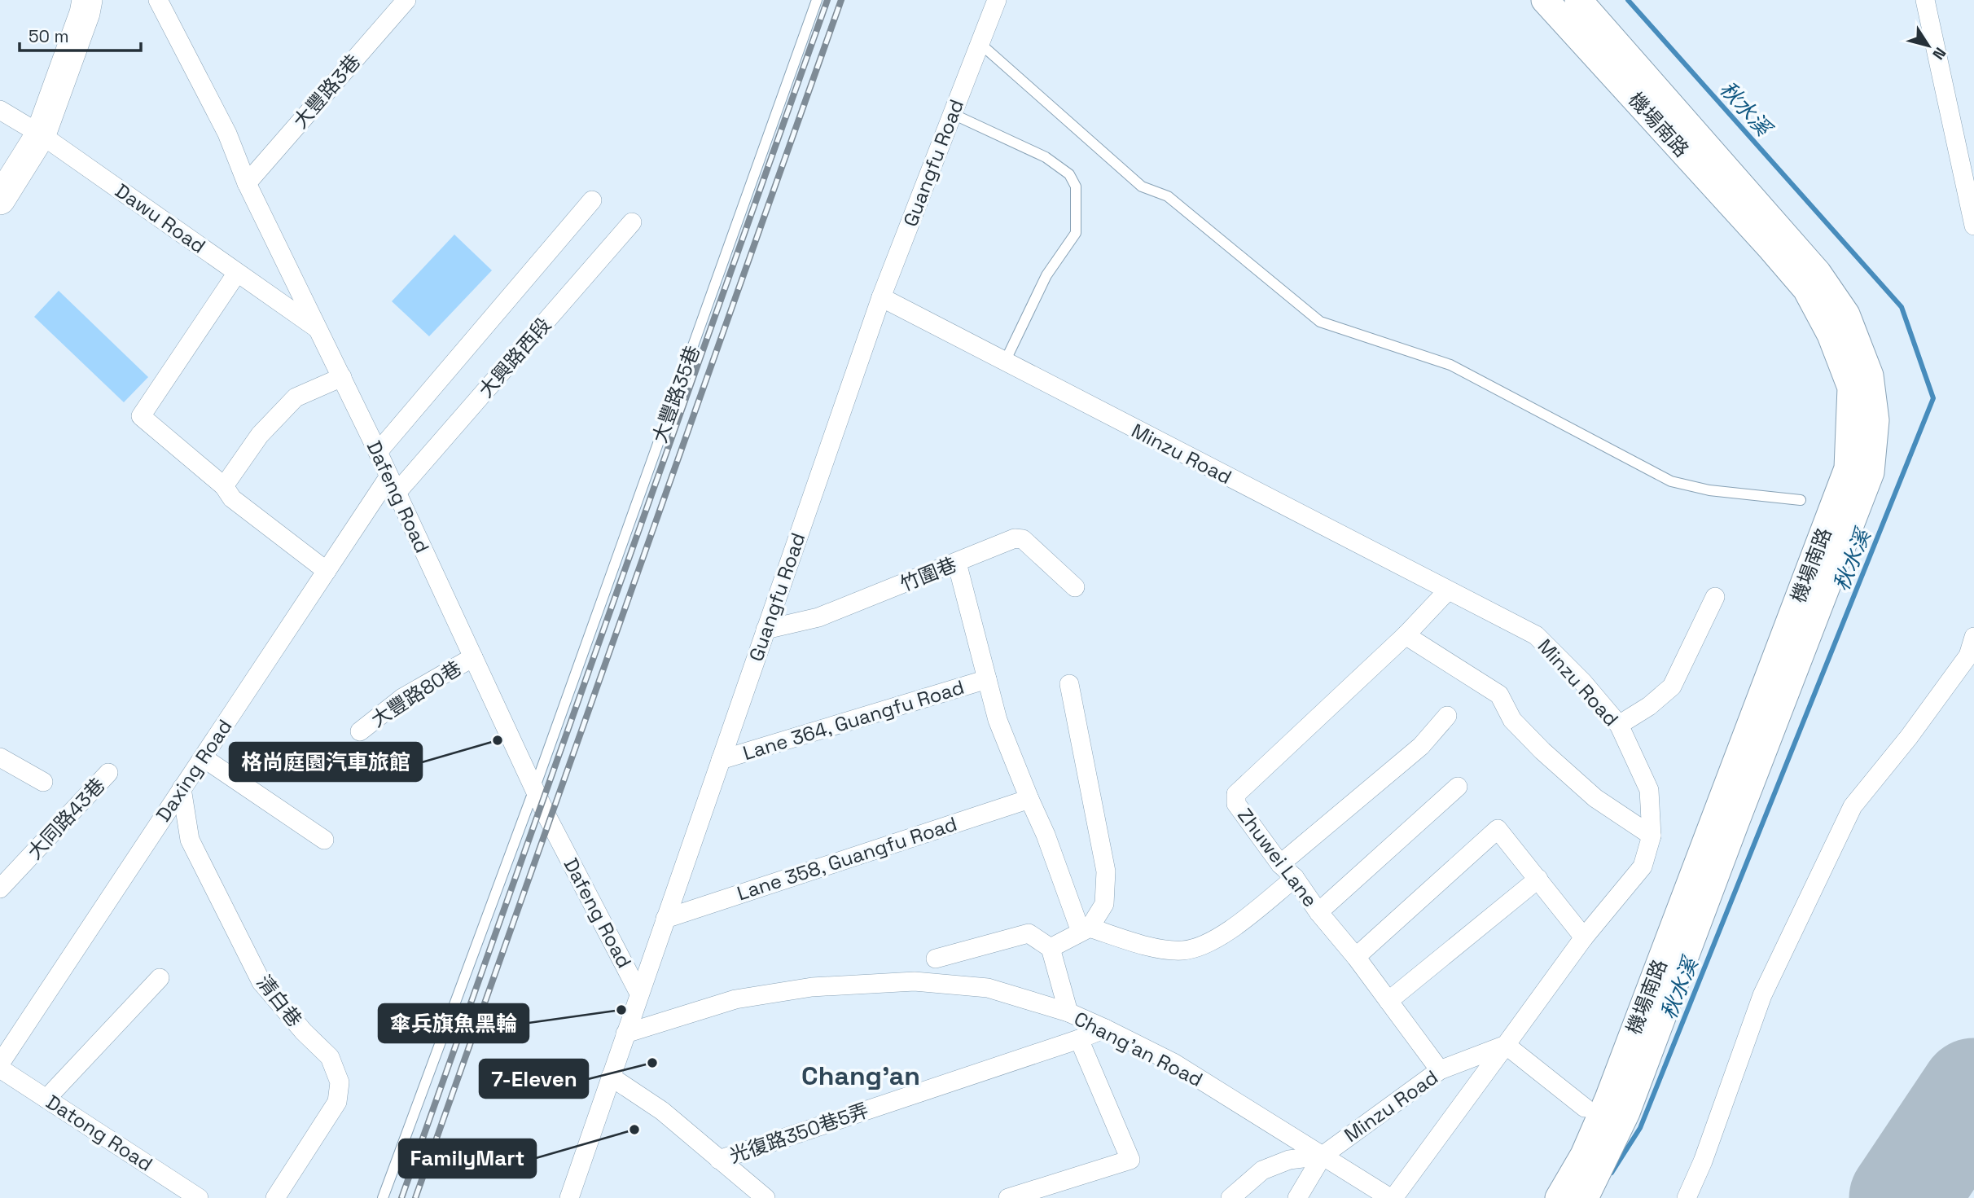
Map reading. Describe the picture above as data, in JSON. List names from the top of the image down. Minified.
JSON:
{"streets":{"street":["大豐路3巷","機場南路","Guangfu Road","Dawu Road","大興路西段","Minzu Road","Dafeng Road","竹圍巷","大豐路80巷","Lane 364, Guangfu Road","Daxing Road","大同路43巷","Zhuwei Lane","Lane 358, Guangfu Road","清白巷","Chang'an Road","Datong Road","光復路350巷5弄"],"lane":["大豐路35巷"]},"crossings":[["大豐路3巷","Dafeng Road"],["Guangfu Road","Minzu Road"],["Guangfu Road","Dafeng Road"],["Guangfu Road","竹圍巷"],["Guangfu Road","Lane 364, Guangfu Road"],["Guangfu Road","Lane 358, Guangfu Road"],["Guangfu Road","Chang'an Road"],["Dawu Road","Dafeng Road"],["大興路西段","Dafeng Road"],["大興路西段","Daxing Road"],["大豐路35巷","Dafeng Road"],["Minzu Road","Zhuwei Lane"],["Minzu Road","Chang'an Road"],["Dafeng Road","大豐路80巷"],["Dafeng Road","Daxing Road"],["Daxing Road","清白巷"],["Chang'an Road","光復路350巷5弄"]],"districts":["Chang'an"],"water":["秋水溪"],"places":["格尚庭園汽車旅館","傘兵旗魚黑輪","7-Eleven","FamilyMart"],"scale_bar":"50 m","north":"bottom right"}
